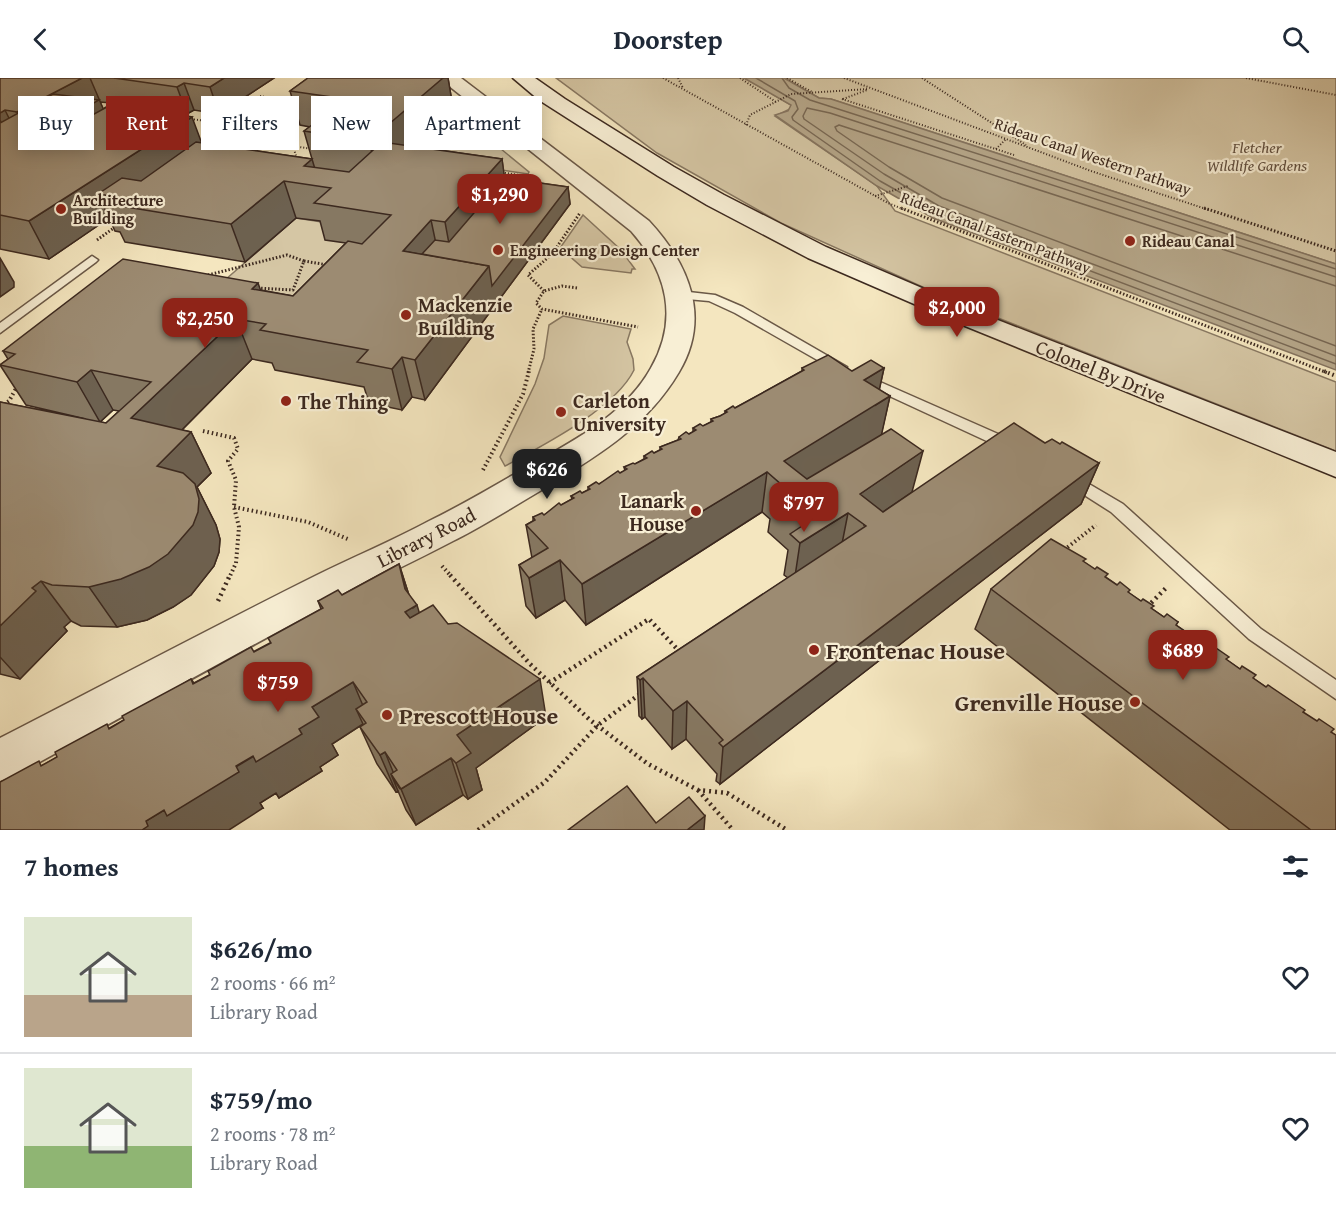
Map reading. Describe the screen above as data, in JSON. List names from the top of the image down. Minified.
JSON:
{"streets":{"street":["Colonel By Drive","Library Road"],"path":["Rideau Canal Western Pathway","Rideau Canal Eastern Pathway"]},"parks":["Fletcher Wildlife Gardens"],"places":["Architecture Building","Rideau Canal","Engineering Design Center","Mackenzie Building","The Thing","Carleton University","Lanark House","Frontenac House","Grenville House","Prescott House"],"page":{"header":"Doorstep","chip":["Buy","Rent","Filters","New","Apartment"],"price":["$1,290","$2,000","$2,250","$626","$797","$689","$759"],"heading":"7 homes","list":[{"name":"$626/mo","note":"2 rooms · 66 m² · Library Road"},{"name":"$759/mo","note":"2 rooms · 78 m² · Library Road"}]}}
